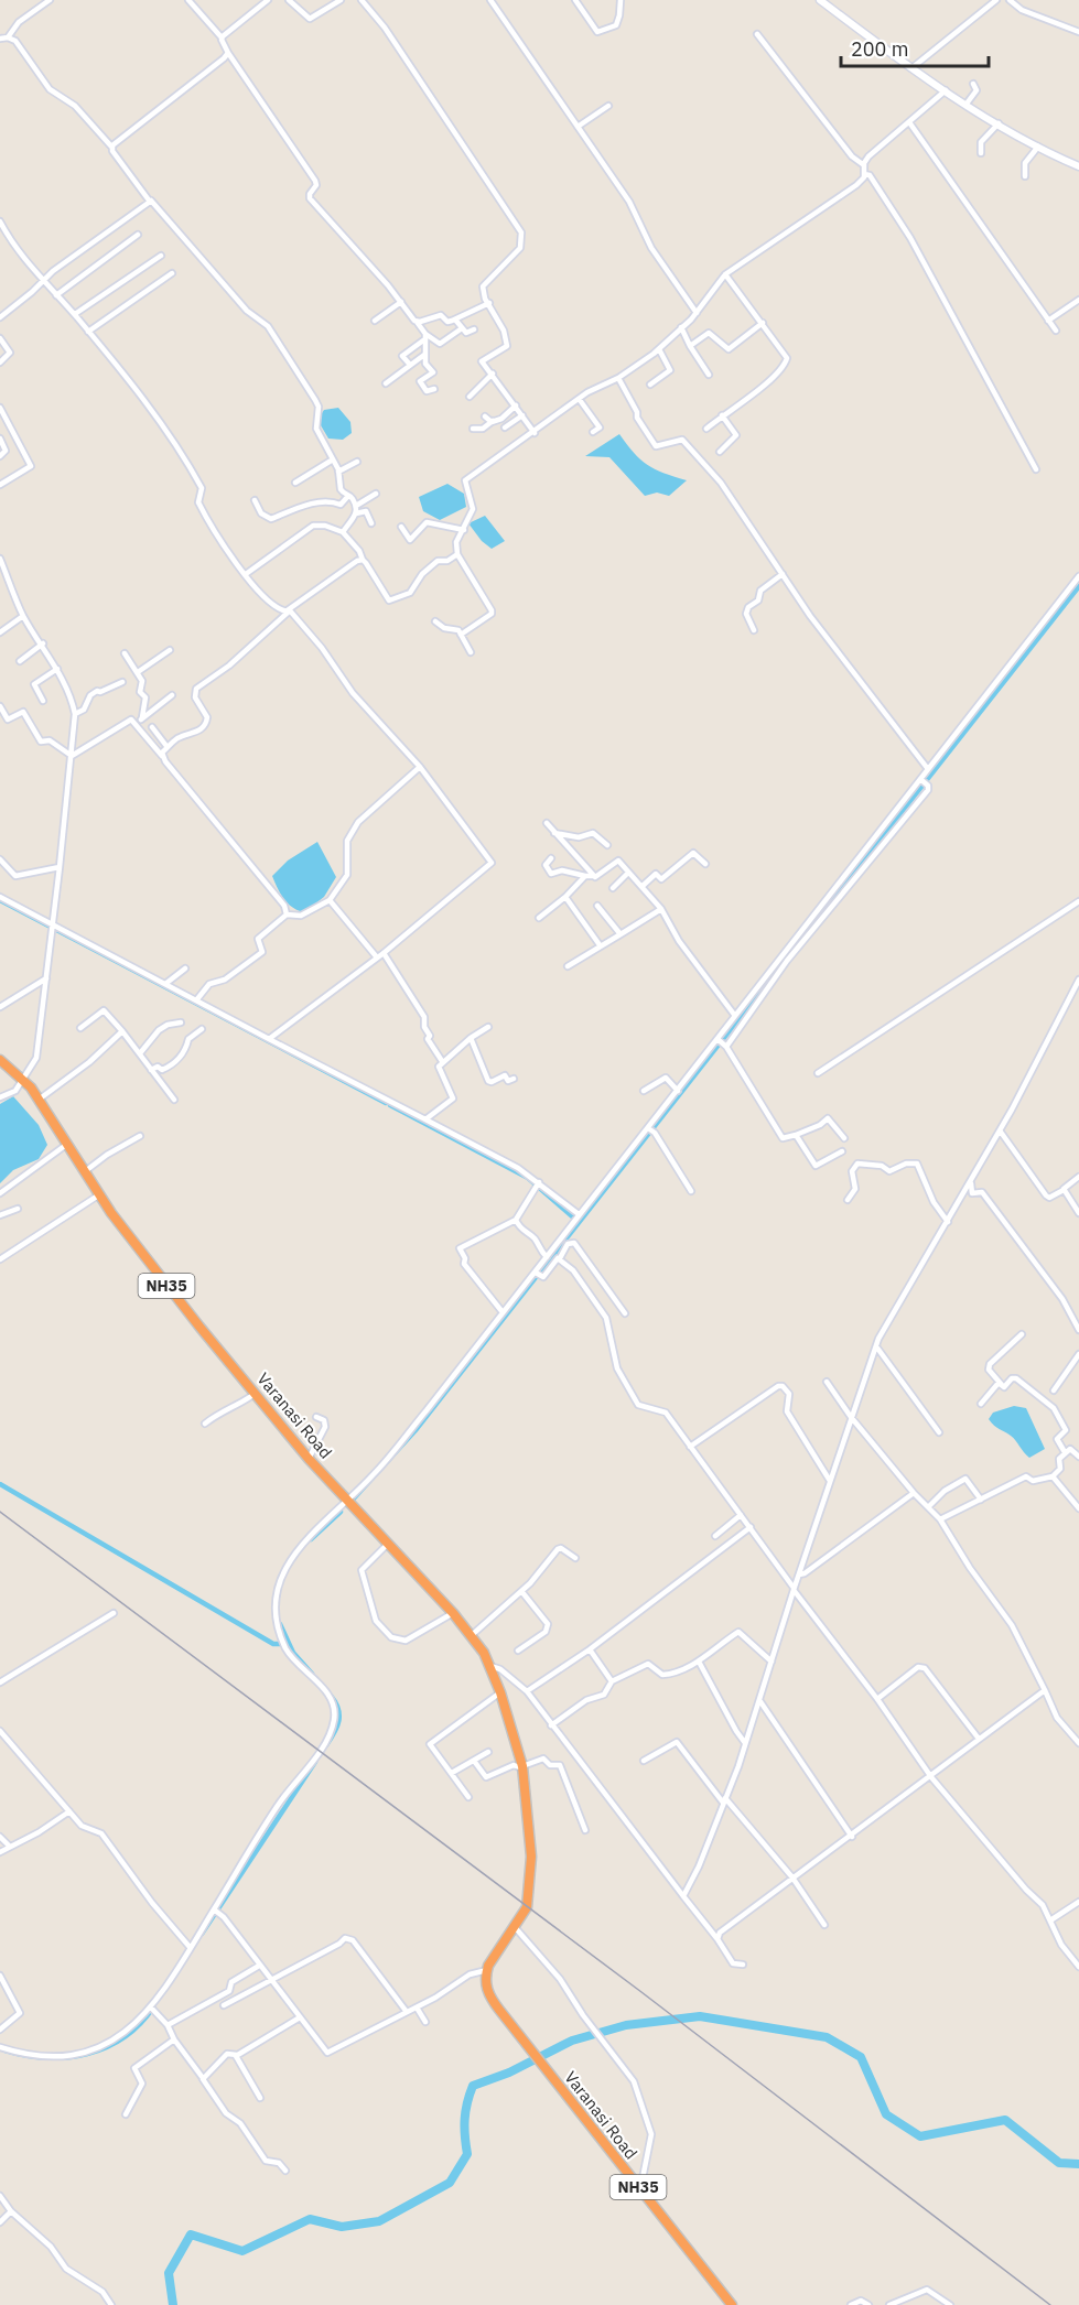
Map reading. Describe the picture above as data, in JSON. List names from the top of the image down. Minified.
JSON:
{"streets":{"highway":["NH35","Varanasi Road"]},"crossings":[["NH35","Varanasi Road"]],"scale_bar":"200 m"}
